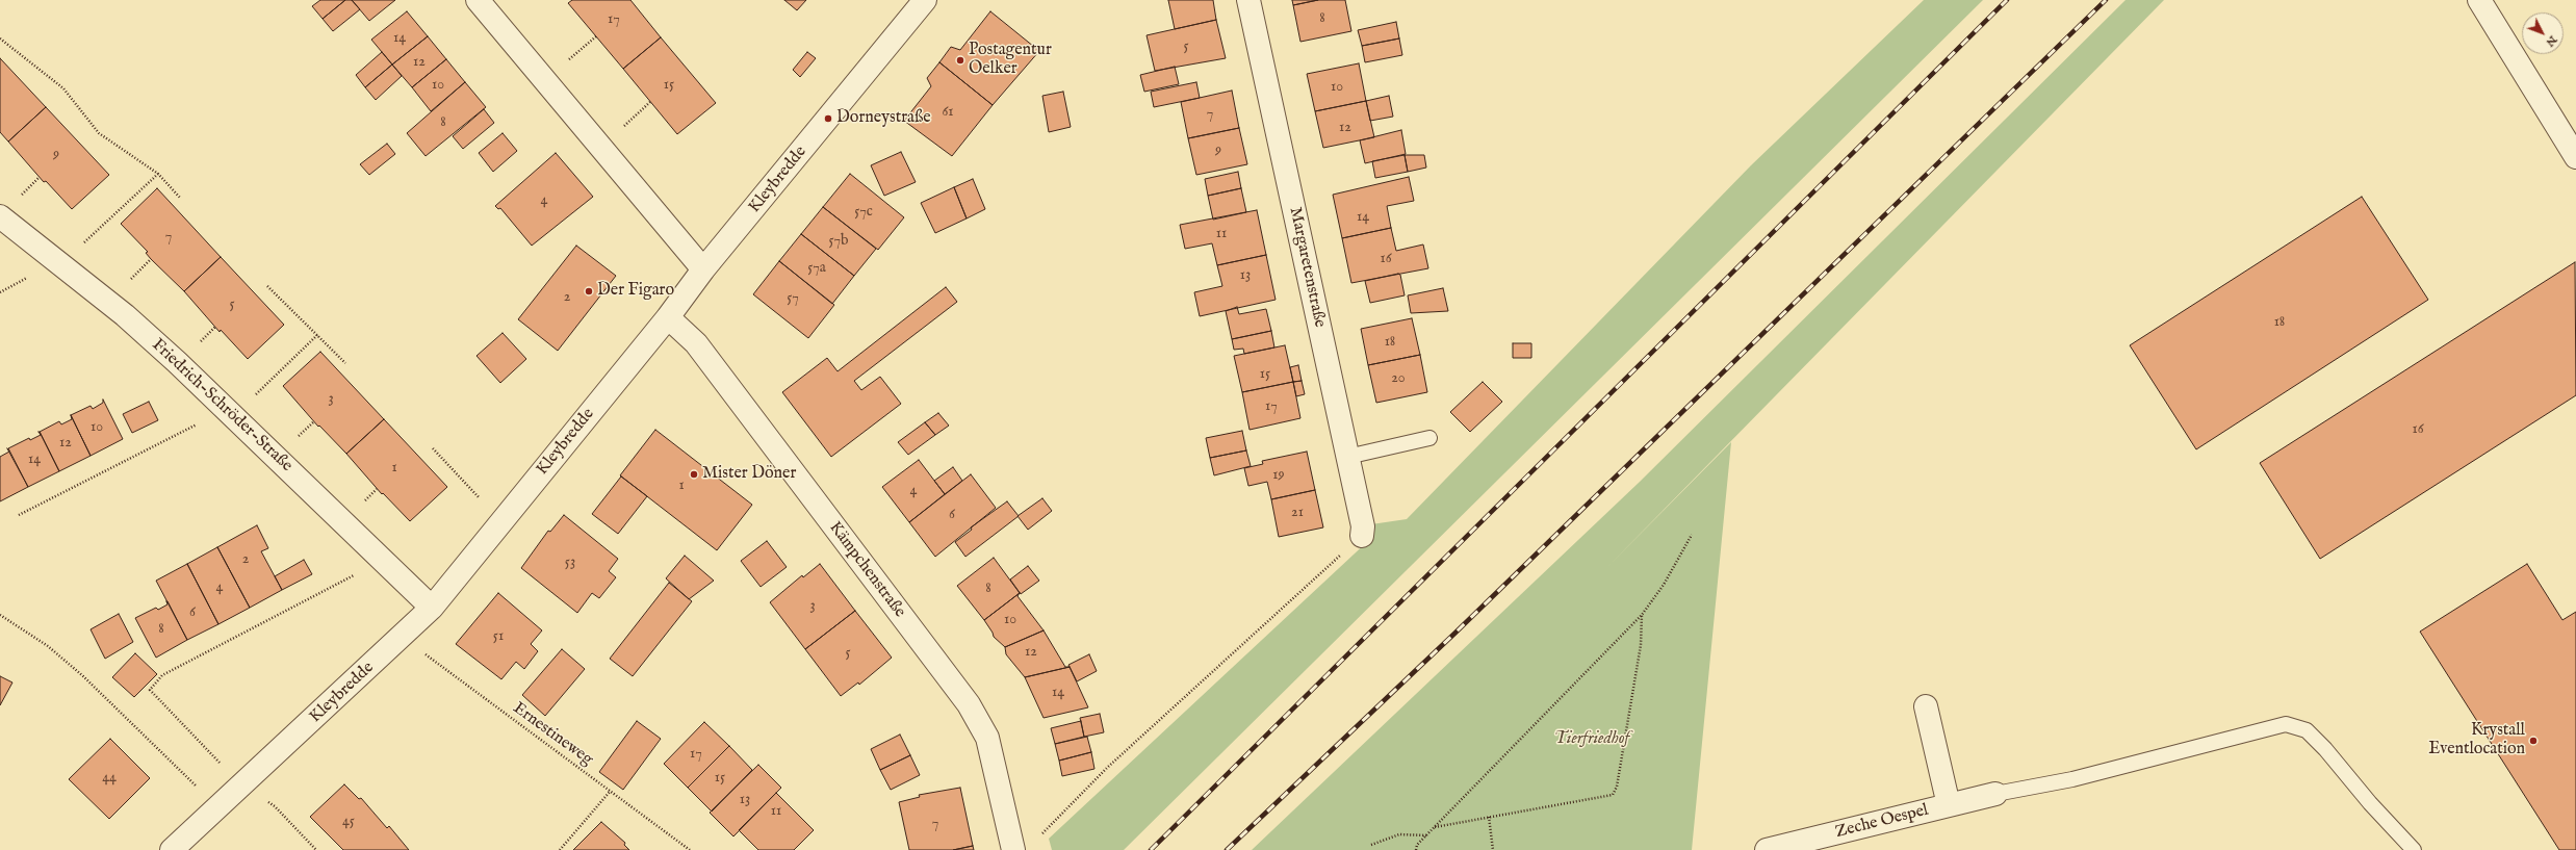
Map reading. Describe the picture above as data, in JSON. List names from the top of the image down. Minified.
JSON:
{"streets":{"street":["Kleybredde","Margaretenstraße","Friedrich-Schröder-Straße","Kämpchenstraße","Zeche Oespel"],"path":["Ernestineweg"]},"crossings":[["Kleybredde","Friedrich-Schröder-Straße"],["Kleybredde","Kämpchenstraße"],["Kleybredde","Ernestineweg"]],"parks":["Tierfriedhof"],"places":["Postagentur Oelker","Dorneystraße","Der Figaro","Mister Döner","Krystall Eventlocation"],"house_numbers":["8","17","14","5","12","10","15","10","61","7","8","12","9","9","4","57c","14","11","7","57b","16","57a","13","2","57","5","18","18","15","20","3","17","10","16","12","14","1","19","1","4","21","6","2","53","4","8","3","6","10","8","51","12","5","14","17","44","15","13","11","45","7"],"north":"bottom right"}
